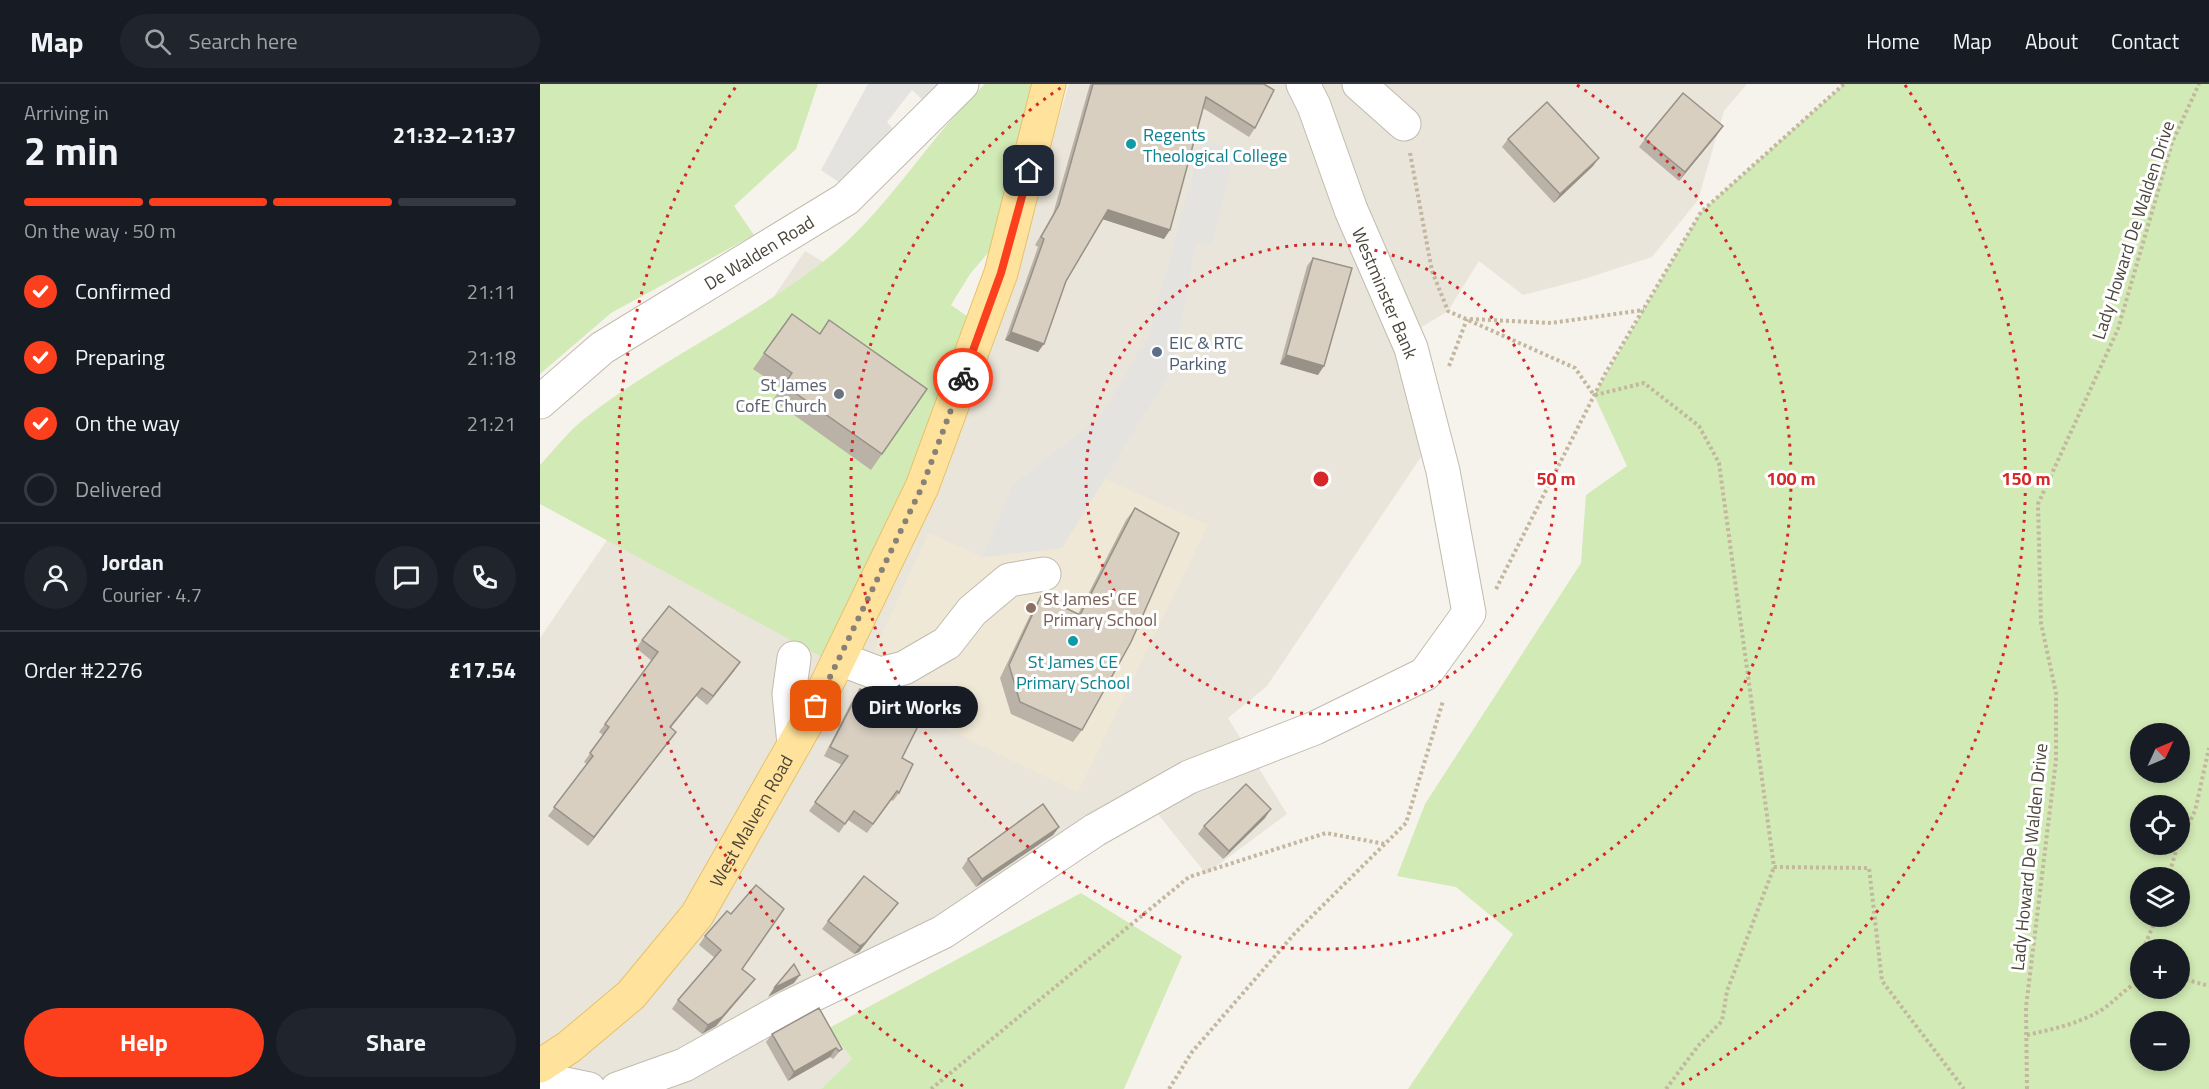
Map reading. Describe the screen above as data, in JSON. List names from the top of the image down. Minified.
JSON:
{"streets":{"main road":["West Malvern Road"],"street":["De Walden Road","Westminster Bank"],"path":["Lady Howard De Walden Drive"]},"places":["Regents Theological College","EIC & RTC Parking","St James CofE Church","St James' CE Primary School","St James CE Primary School","Dirt Works"],"north":"top right","page":{"header":"Map","search":"Search here","nav":["Home","Map","About","Contact"],"heading":["2 min","Arriving in","21:32–21:37"],"panel":["Jordan","Courier · 4.7","Order #2276","£17.54"],"bar":"On the way · 50 m","list":[["Confirmed","21:11"],["Preparing","21:18"],["On the way","21:21"],"Delivered"],"bubble":"Dirt Works","map_buttons":["+","−"],"buttons":["Help","Share"]},"rings":["50 m","100 m","150 m"]}
